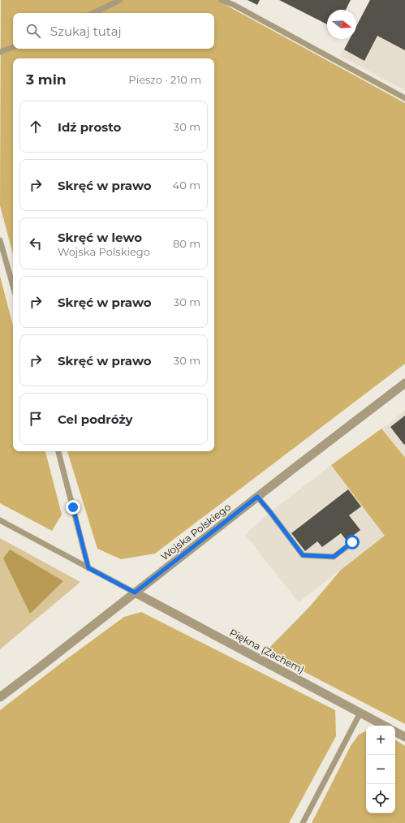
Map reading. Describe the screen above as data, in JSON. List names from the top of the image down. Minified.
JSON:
{"streets":{"street":["Wojska Polskiego","Piękna (Zachem)"]},"crossings":[["Wojska Polskiego","Piękna (Zachem)"]],"north":"right","page":{"search":"Szukaj tutaj","heading":["3 min","Pieszo · 210 m"],"list":[["Idź prosto","30 m"],["Skręć w prawo","40 m"],["Skręć w lewo","Wojska Polskiego","80 m"],["Skręć w prawo","30 m"],["Skręć w prawo","30 m"],"Cel podróży"],"map_buttons":["+","−"]}}
